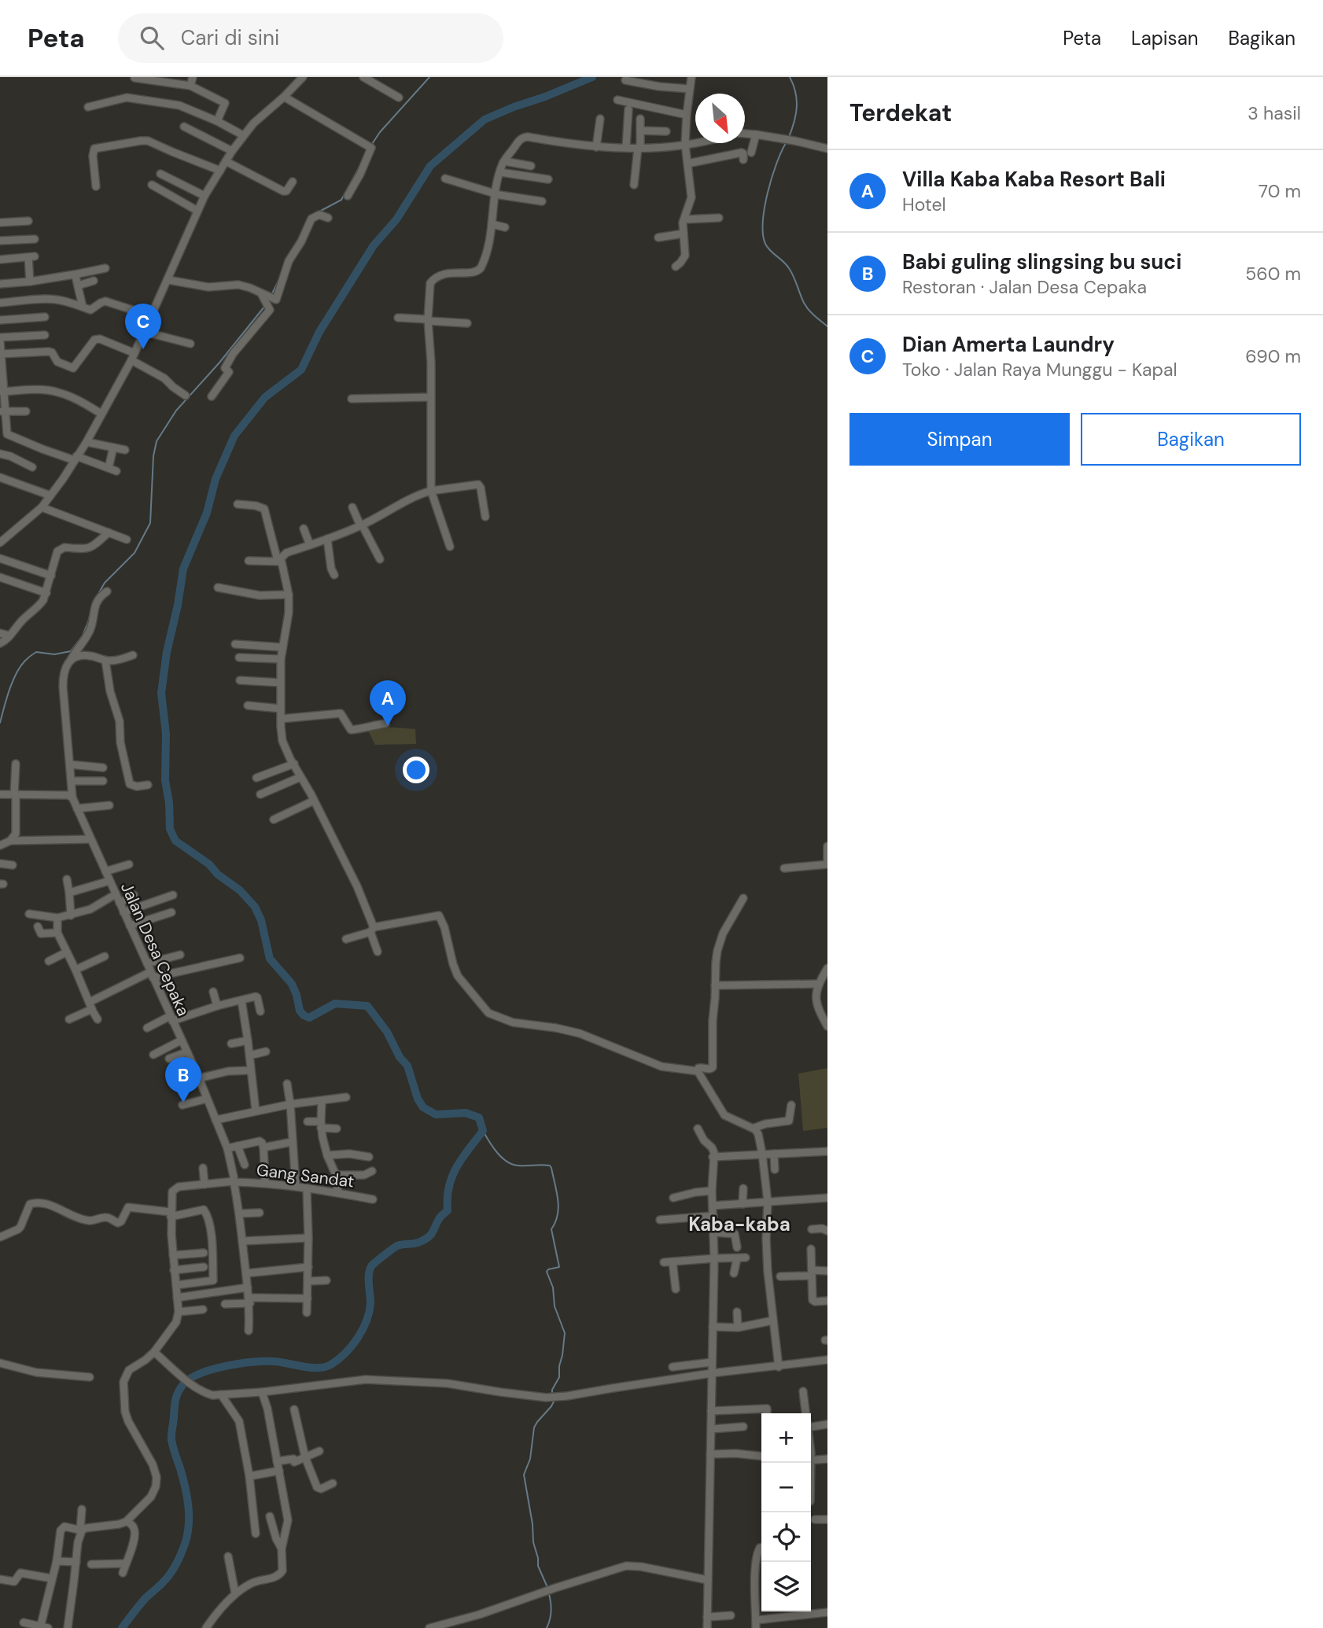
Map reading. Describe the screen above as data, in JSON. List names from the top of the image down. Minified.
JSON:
{"streets":{"street":["Jalan Desa Cepaka","Gang Sandat"]},"crossings":[["Jalan Desa Cepaka","Gang Sandat"]],"districts":["Kaba-kaba"],"north":"bottom right","page":{"header":"Peta","search":"Cari di sini","nav":["Peta","Lapisan","Bagikan"],"heading":["Terdekat","3 hasil"],"list":[{"mark":"A","name":"Villa Kaba Kaba Resort Bali","note":"Hotel","value":"70 m"},{"mark":"B","name":"Babi guling slingsing bu suci","note":"Restoran · Jalan Desa Cepaka","value":"560 m"},{"mark":"C","name":"Dian Amerta Laundry","note":"Toko · Jalan Raya Munggu - Kapal","value":"690 m"}],"pins":["C","A","B"],"buttons":["Simpan","Bagikan"],"map_buttons":["+","−"]}}
